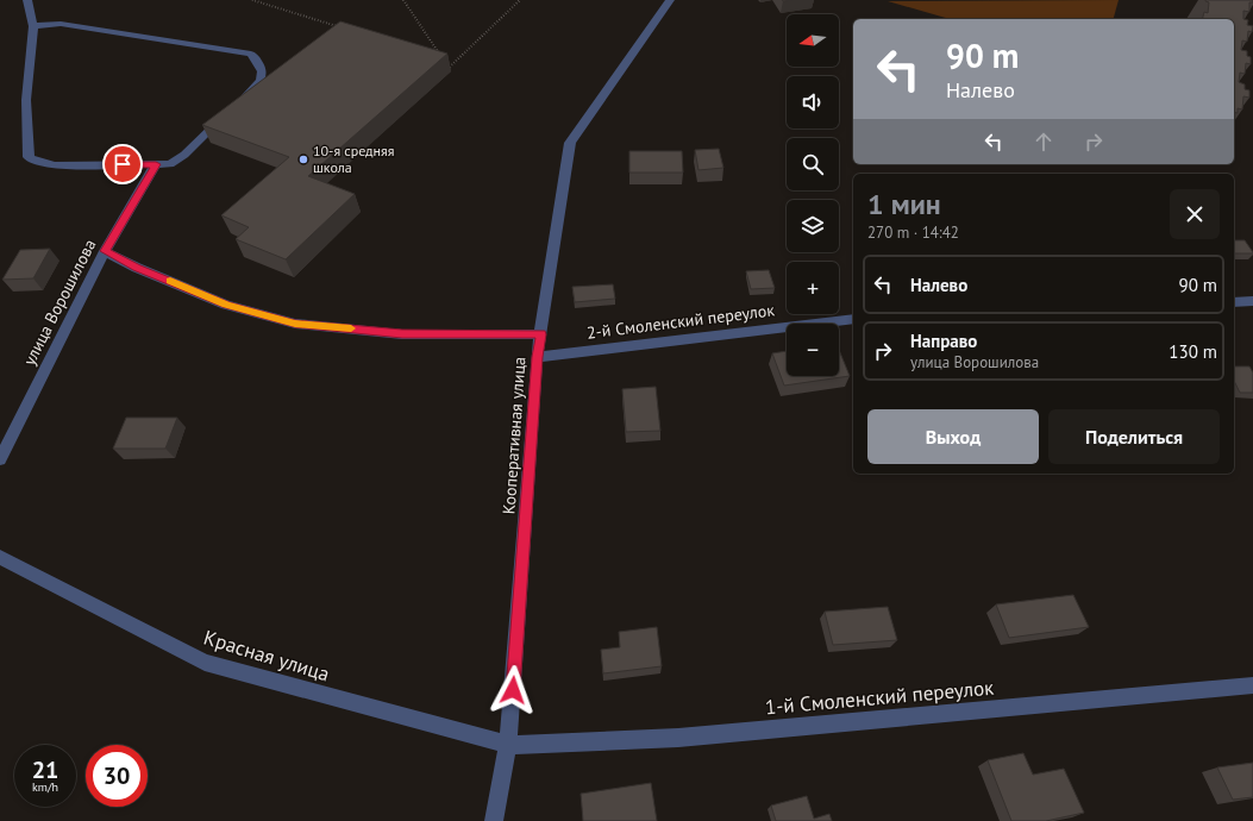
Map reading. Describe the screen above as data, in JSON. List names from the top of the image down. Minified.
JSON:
{"streets":{"street":["улица Ворошилова","2-й Смоленский переулок","Кооперативная улица","Красная улица","1-й Смоленский переулок"]},"crossings":[["2-й Смоленский переулок","Кооперативная улица"],["Кооперативная улица","Красная улица"],["Кооперативная улица","1-й Смоленский переулок"],["Красная улица","1-й Смоленский переулок"]],"places":["10-я средняя школа"],"north":"left","page":{"map_buttons":["+","−"],"turn":["90 m","Налево"],"heading":["1 мин","270 m · 14:42"],"list":[{"name":"Налево","value":"90 m"},{"name":"Направо","note":"улица Ворошилова","value":"130 m"}],"buttons":["Выход","Поделиться"],"speed":"21 km/h","limit":"30"}}
